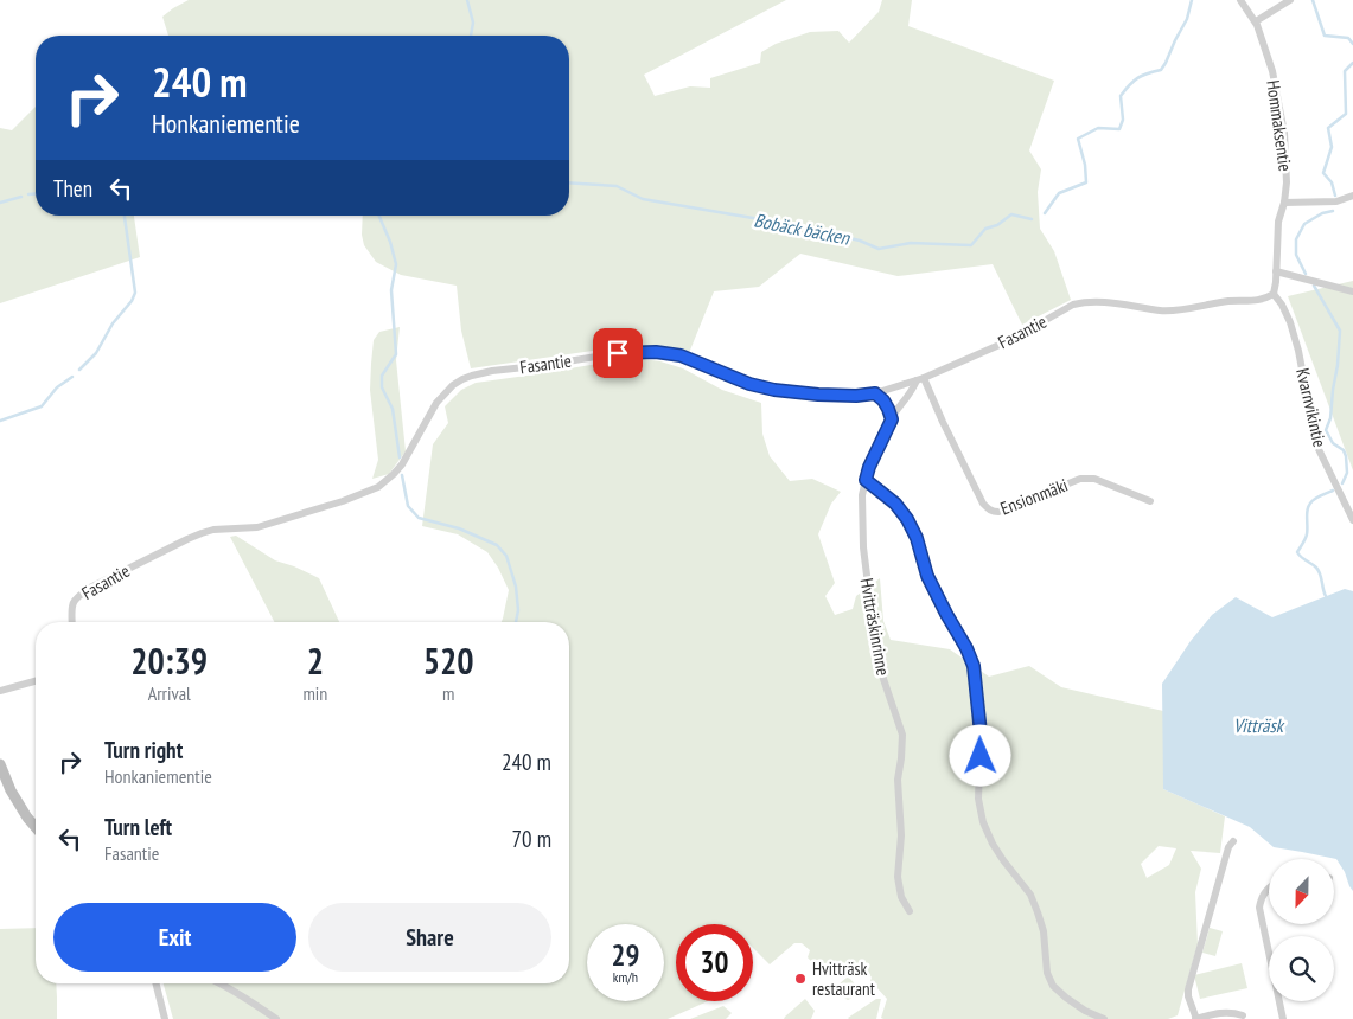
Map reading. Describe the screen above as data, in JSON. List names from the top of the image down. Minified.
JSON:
{"streets":{"street":["Hommaksentie","Fasantie","Kvarnvikintie","Ensionmäki","Hvitträskinrinne"]},"crossings":[["Hommaksentie","Fasantie"],["Hommaksentie","Kvarnvikintie"],["Fasantie","Kvarnvikintie"],["Fasantie","Ensionmäki"],["Fasantie","Hvitträskinrinne"],["Ensionmäki","Hvitträskinrinne"]],"water":["Bobäck bäcken","Vitträsk"],"places":["Hvitträsk restaurant"],"north":"bottom","page":{"turn":["240 m","Honkaniementie"],"then":"Then","eta":["20:39","Arrival","2","min","520","m"],"list":[{"name":"Turn right","note":"Honkaniementie","value":"240 m"},{"name":"Turn left","note":"Fasantie","value":"70 m"}],"buttons":["Exit","Share"],"speed":"29 km/h","limit":"30"}}
